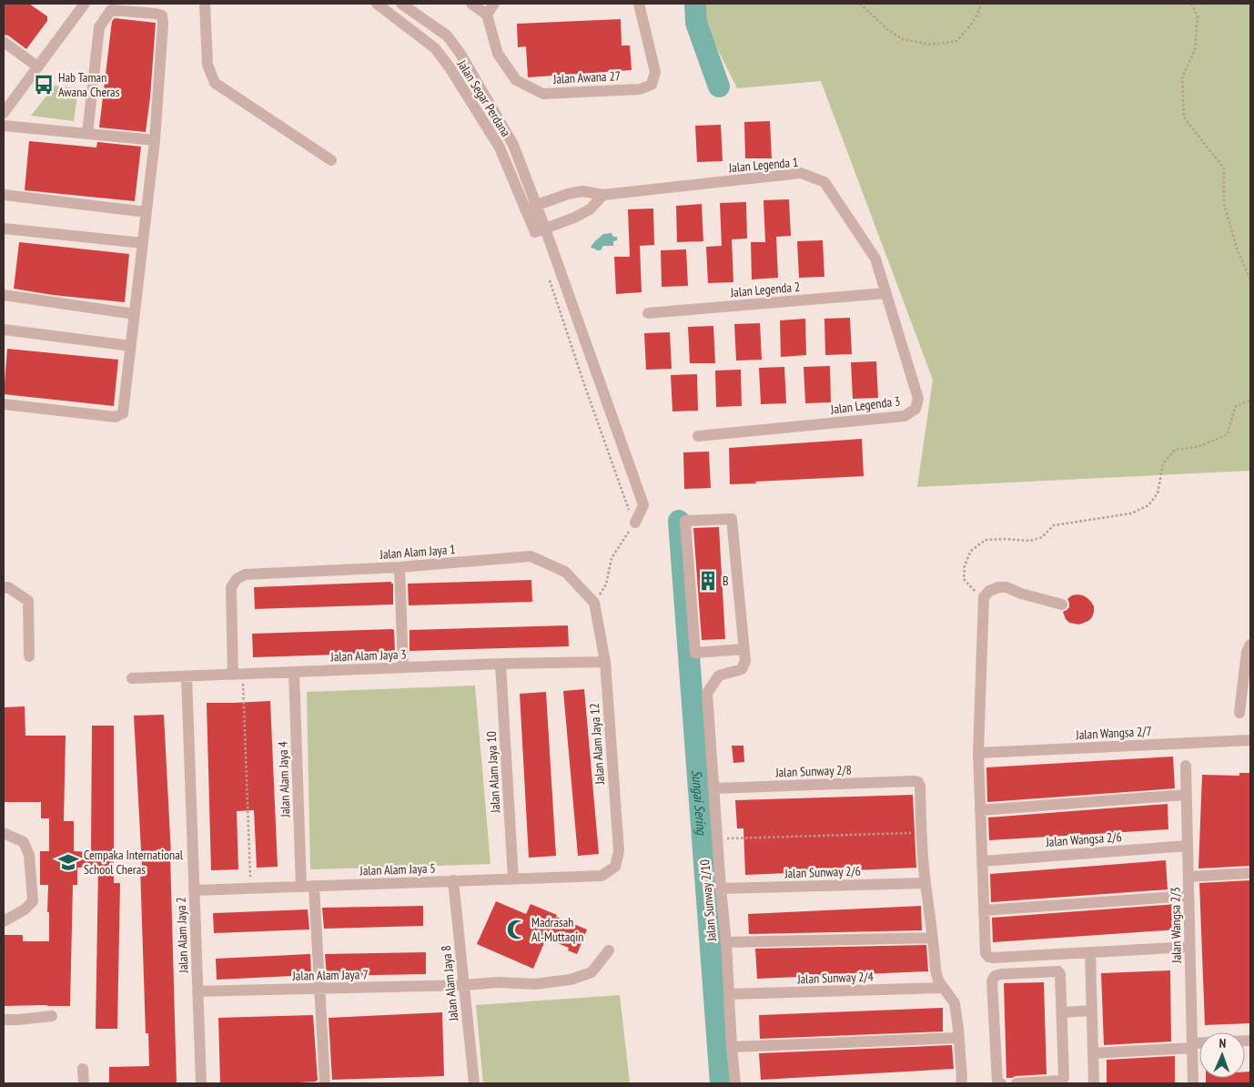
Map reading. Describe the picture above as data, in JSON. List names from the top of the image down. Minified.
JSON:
{"streets":{"street":["Jalan Awana 27","Jalan Segar Perdana","Jalan Legenda 1","Jalan Legenda 2","Jalan Legenda 3","Jalan Alam Jaya 1","Jalan Alam Jaya 3","Jalan Wangsa 2/7","Jalan Alam Jaya 12","Jalan Sunway 2/8","Jalan Alam Jaya 10","Jalan Alam Jaya 4","Jalan Wangsa 2/6","Jalan Alam Jaya 5","Jalan Sunway 2/6","Jalan Sunway 2/10","Jalan Wangsa 2/3","Jalan Alam Jaya 2","Jalan Alam Jaya 7","Jalan Sunway 2/4","Jalan Alam Jaya 8"]},"crossings":[["Jalan Segar Perdana","Jalan Legenda 1"],["Jalan Legenda 1","Jalan Legenda 2"],["Jalan Legenda 1","Jalan Legenda 3"],["Jalan Legenda 2","Jalan Legenda 3"],["Jalan Alam Jaya 1","Jalan Alam Jaya 3"],["Jalan Alam Jaya 1","Jalan Alam Jaya 12"],["Jalan Alam Jaya 3","Jalan Alam Jaya 12"],["Jalan Alam Jaya 3","Jalan Alam Jaya 10"],["Jalan Alam Jaya 3","Jalan Alam Jaya 4"],["Jalan Alam Jaya 3","Jalan Alam Jaya 2"],["Jalan Alam Jaya 12","Jalan Alam Jaya 5"],["Jalan Sunway 2/8","Jalan Sunway 2/10"],["Jalan Alam Jaya 10","Jalan Alam Jaya 5"],["Jalan Alam Jaya 4","Jalan Alam Jaya 5"],["Jalan Wangsa 2/6","Jalan Wangsa 2/3"],["Jalan Alam Jaya 5","Jalan Alam Jaya 2"],["Jalan Alam Jaya 5","Jalan Alam Jaya 8"],["Jalan Sunway 2/6","Jalan Sunway 2/10"],["Jalan Sunway 2/10","Jalan Sunway 2/4"],["Jalan Alam Jaya 2","Jalan Alam Jaya 7"],["Jalan Alam Jaya 7","Jalan Alam Jaya 8"]],"water":["Sungai Sering"],"places":{"bus stop":["Hab Taman Awana Cheras"],"building":["B"],"school or university":["Cempaka International School Cheras"],"mosque":["Madrasah Al-Muttaqin"]},"north":"top"}
